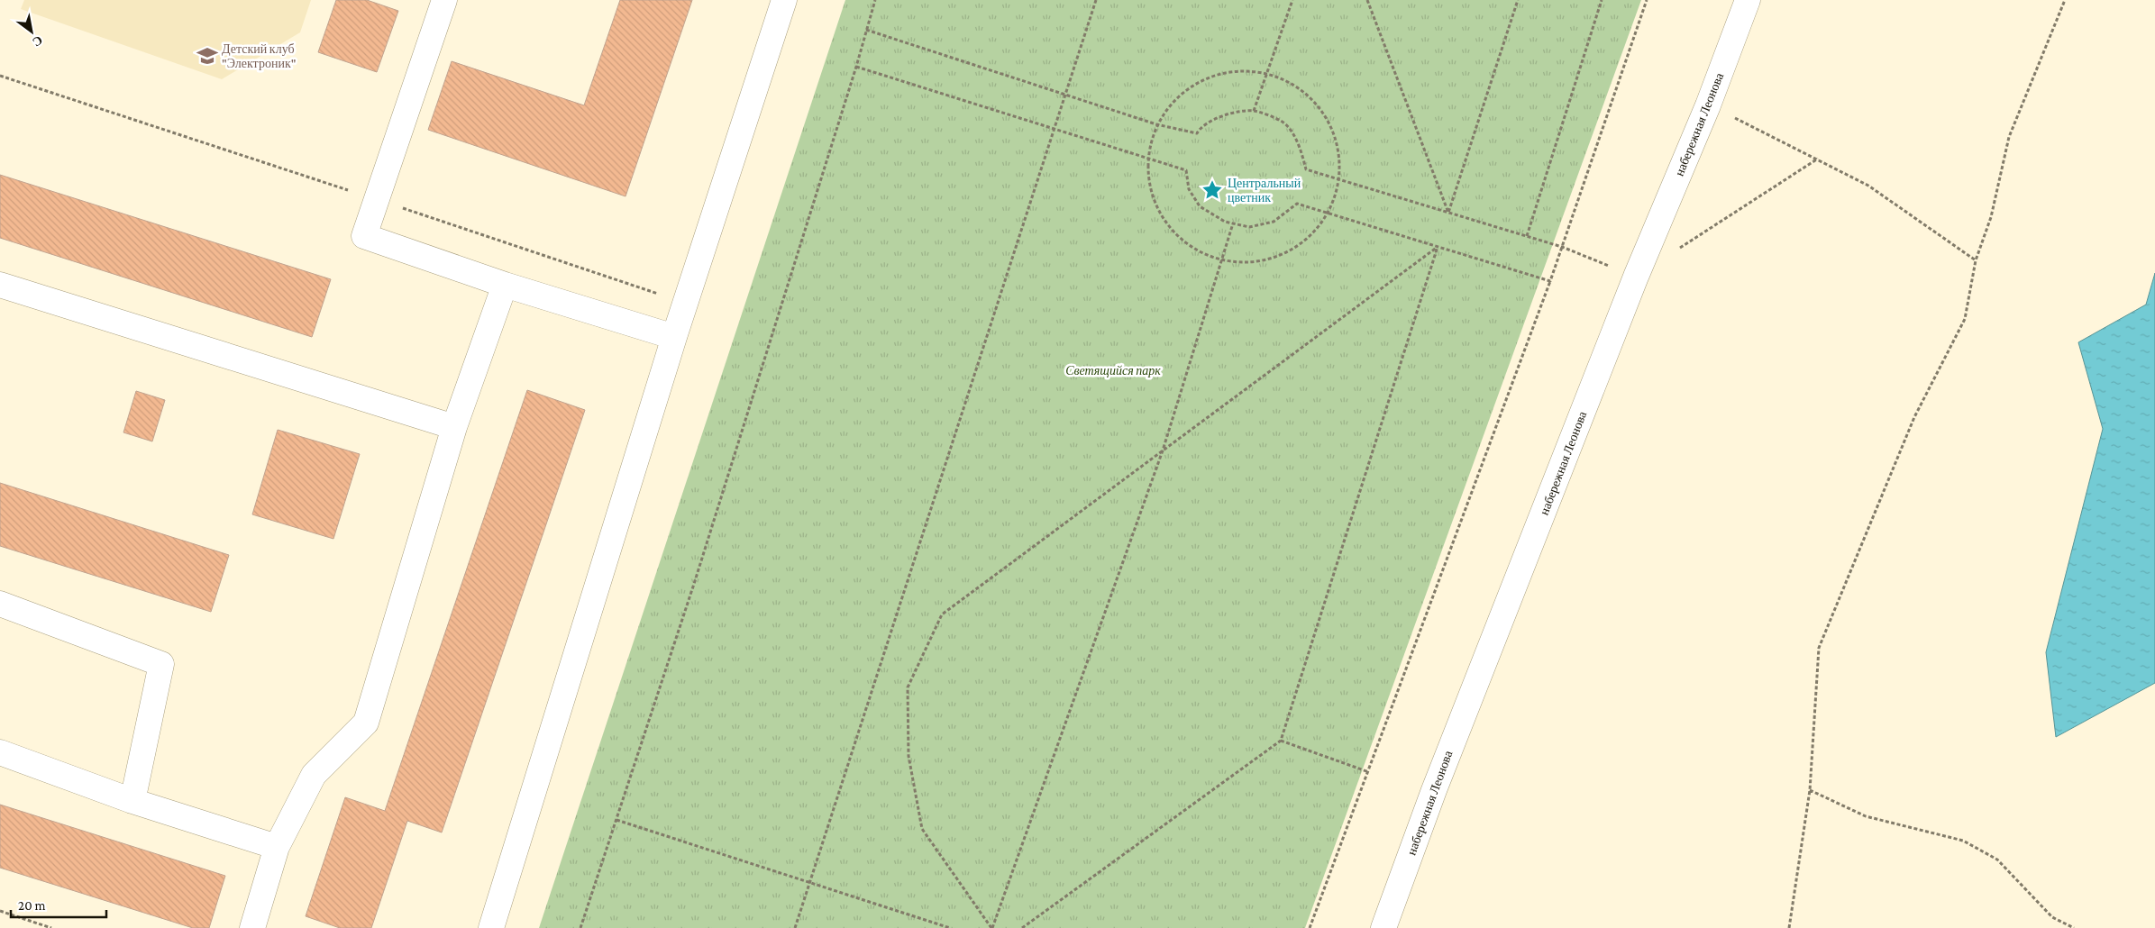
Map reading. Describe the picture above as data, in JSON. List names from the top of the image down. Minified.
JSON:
{"streets":{"main road":["набережная Леонова"]},"parks":["Светящийся парк"],"places":{"school or university":["Детский клуб \"Электроник\""],"place":["Центральный цветник"]},"scale_bar":"20 m","north":"bottom right"}
